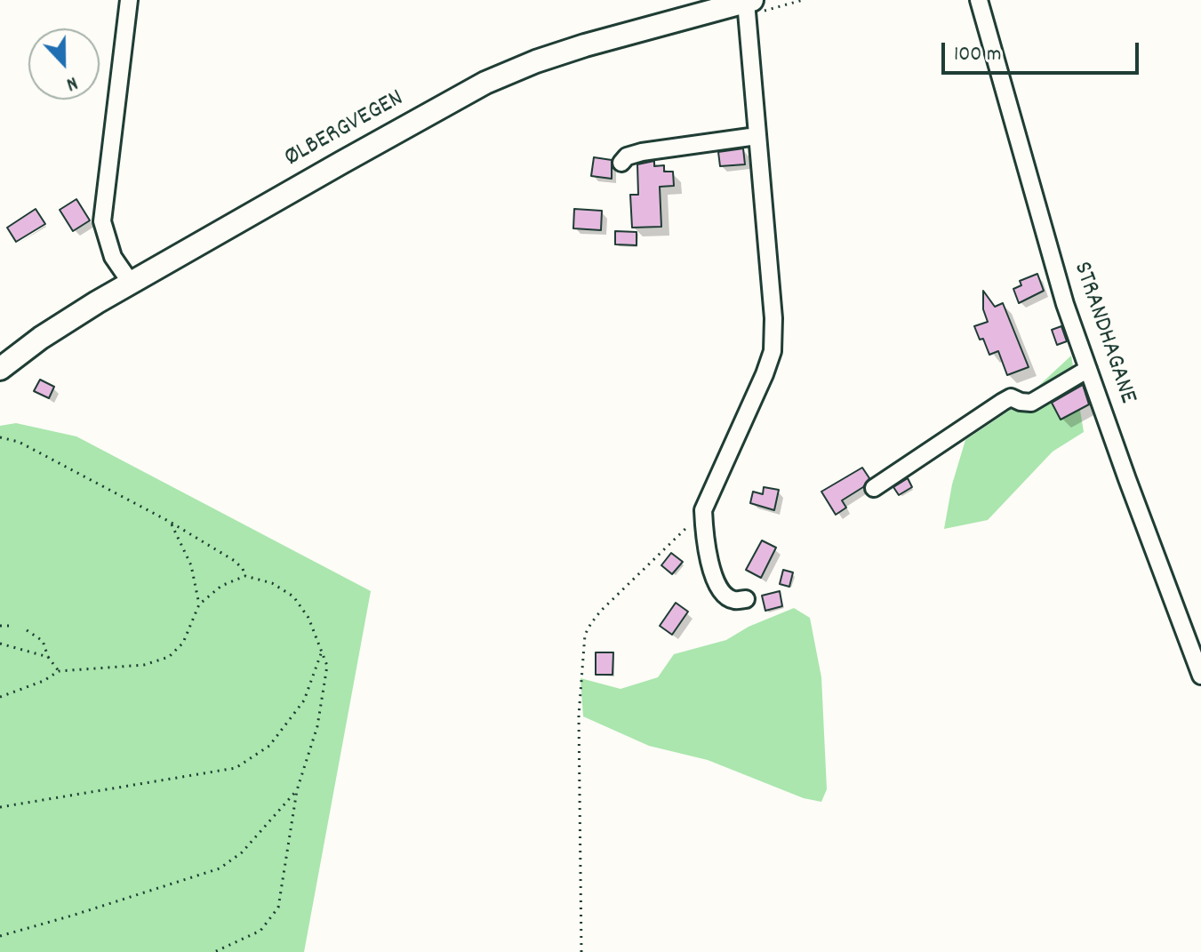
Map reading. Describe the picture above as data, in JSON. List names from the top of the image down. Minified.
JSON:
{"streets":{"main road":["ØLBERGVEGEN"],"street":["STRANDHAGANE"]},"scale_bar":"100 m","north":"bottom"}
